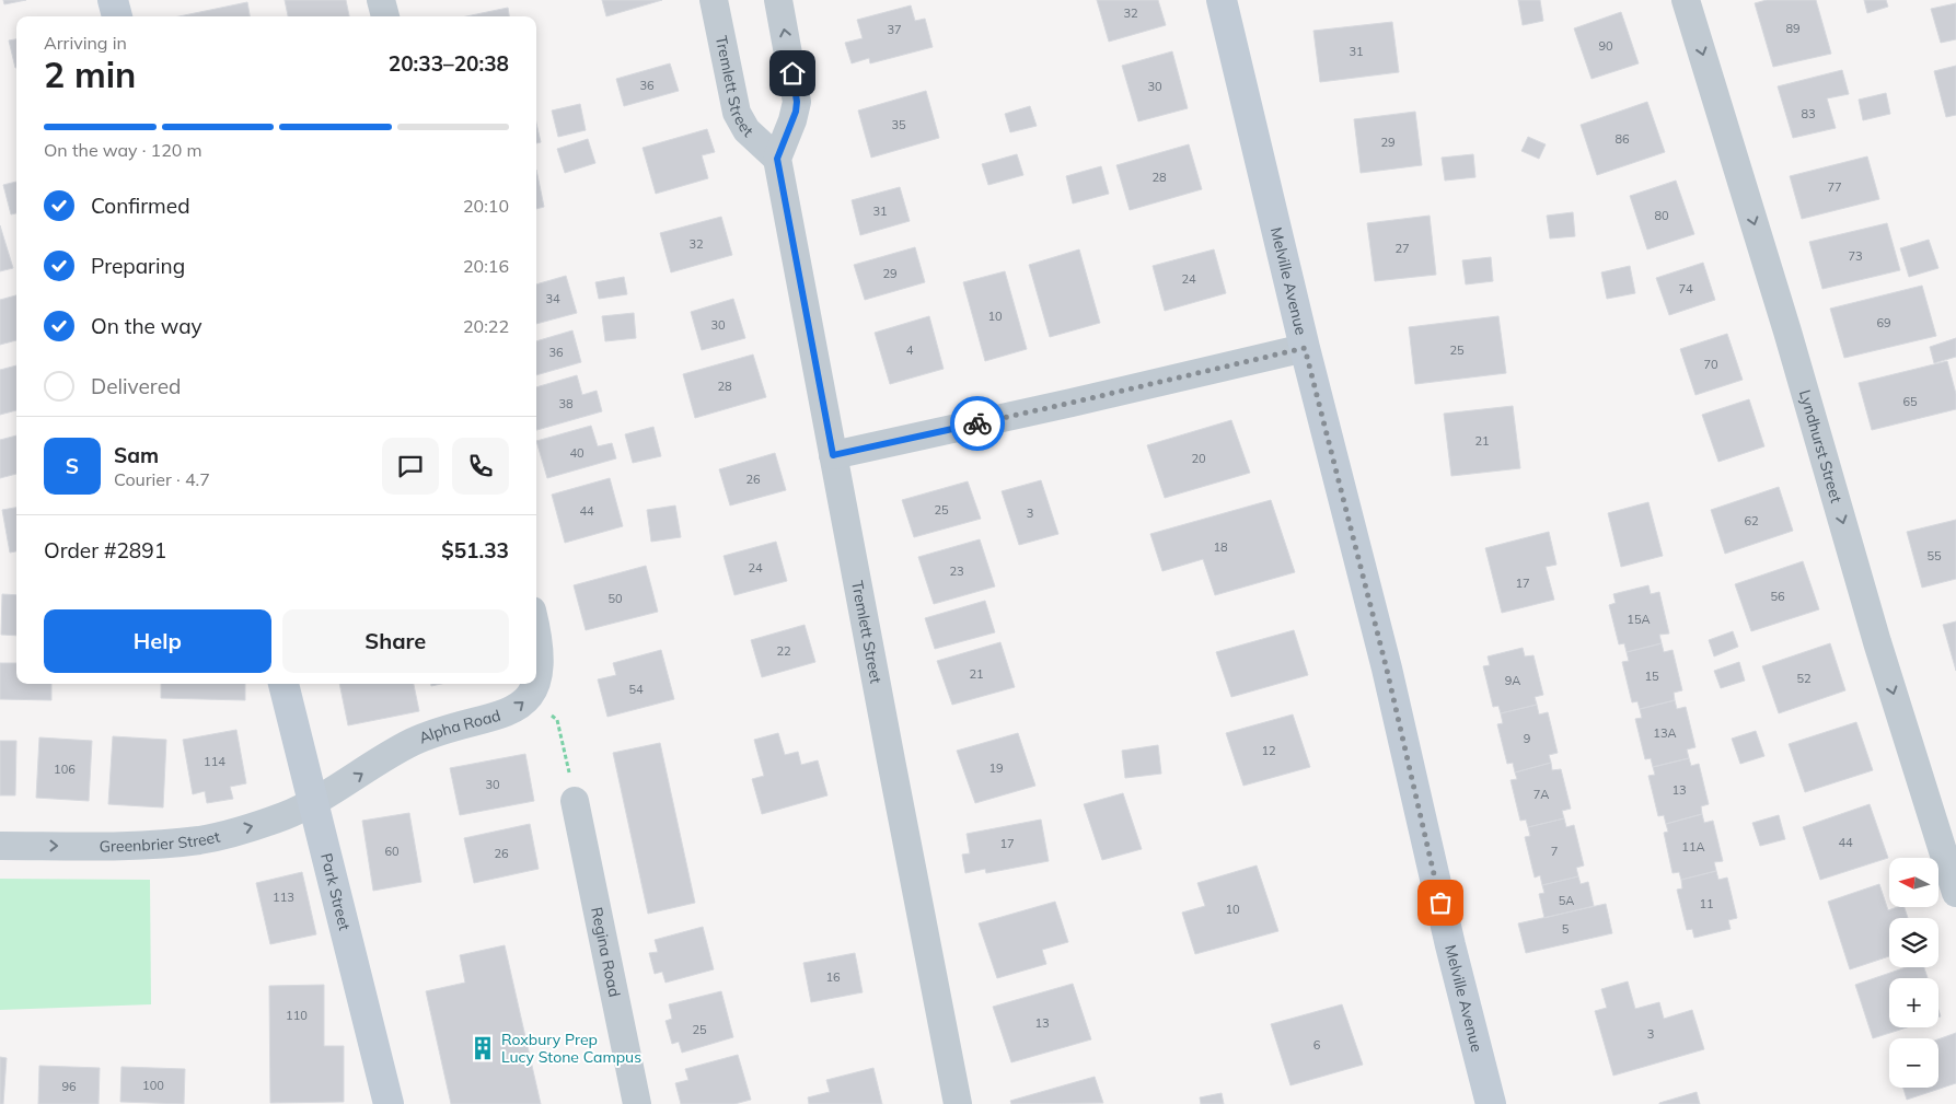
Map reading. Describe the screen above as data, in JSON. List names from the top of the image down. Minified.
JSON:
{"streets":{"street":["Tremlett Street","Melville Avenue","Lyndhurst Street","Alpha Road","Greenbrier Street","Park Street","Regina Road"]},"crossings":[["Alpha Road","Greenbrier Street"],["Alpha Road","Park Street"],["Greenbrier Street","Park Street"]],"one_way":["Lyndhurst Street","Alpha Road","Greenbrier Street"],"places":{"building":["Roxbury Prep Lucy Stone Campus"]},"house_numbers":["32","89","37","90","31","36","30","83","35","86","29","28","77","31","80","32","27","73","29","24","74","34","10","69","30","4","25","36","70","28","65","38","21","40","20","26","25","44","3","62","18","55","24","23","17","56","50","15A","22","21","15","52","9A","54","13A","9","12","114","19","106","30","13","7A","44","17","11A","60","7","26","113","5A","11","10","5","16","110","13","25","3","6","100","96"],"north":"left","page":{"heading":["2 min","Arriving in","20:33–20:38"],"panel":["Sam","Courier · 4.7","Order #2891","$51.33"],"bar":"On the way · 120 m","list":[["Confirmed","20:10"],["Preparing","20:16"],["On the way","20:22"],"Delivered"],"round":"S","buttons":["Help","Share"],"map_buttons":["+","−"]}}
